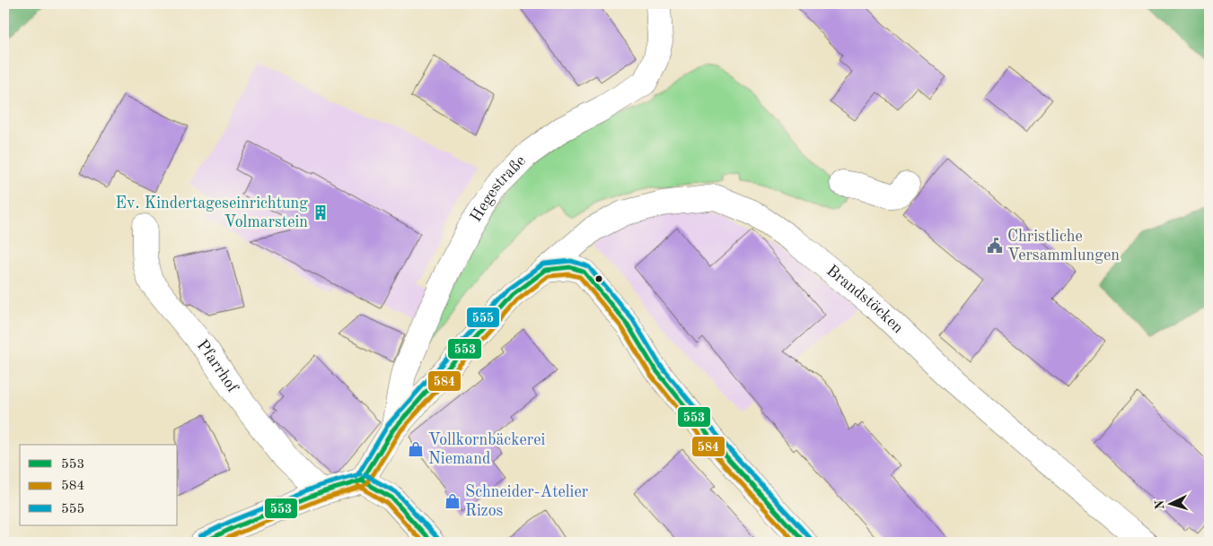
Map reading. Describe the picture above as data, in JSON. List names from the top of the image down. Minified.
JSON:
{"streets":{"street":["Hegestraße","Brandstöcken","Pfarrhof"]},"crossings":[["Hegestraße","Brandstöcken"]],"places":{"building":["Ev. Kindertageseinrichtung Volmarstein"],"public building":["Christliche Versammlungen"],"shop":["Vollkornbäckerei Niemand","Schneider-Atelier Rizos"]},"lines":["transit line 555","transit line 553","transit line 584"],"legend":["553","584","555"],"north":"left"}
